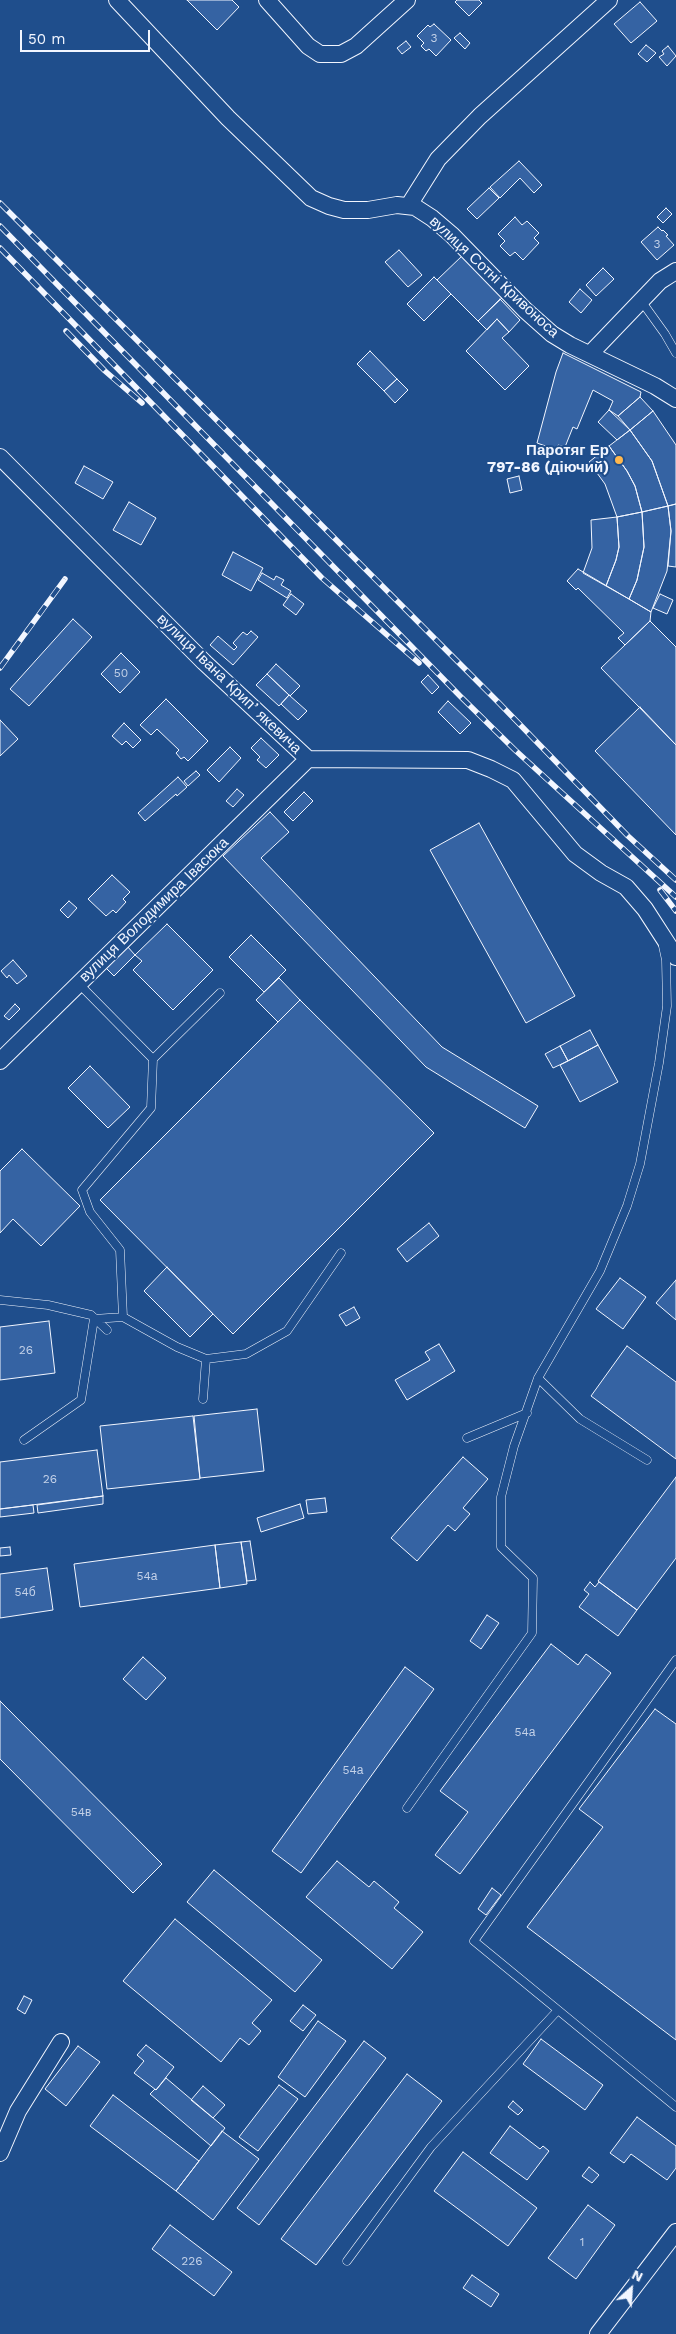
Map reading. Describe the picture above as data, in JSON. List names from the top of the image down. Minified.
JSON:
{"streets":{"street":["вулиця Сотні Кривоноса","вулиця Івана Крипʼякевича","вулиця Володимира Івасюка"]},"crossings":[["вулиця Івана Крипʼякевича","вулиця Володимира Івасюка"]],"places":["Паротяг Ер 797-86 (діючий)"],"house_numbers":["3","3","50","26","26","54а","54б","54а","54а","54в","1","226"],"scale_bar":"50 m","north":"top right"}
